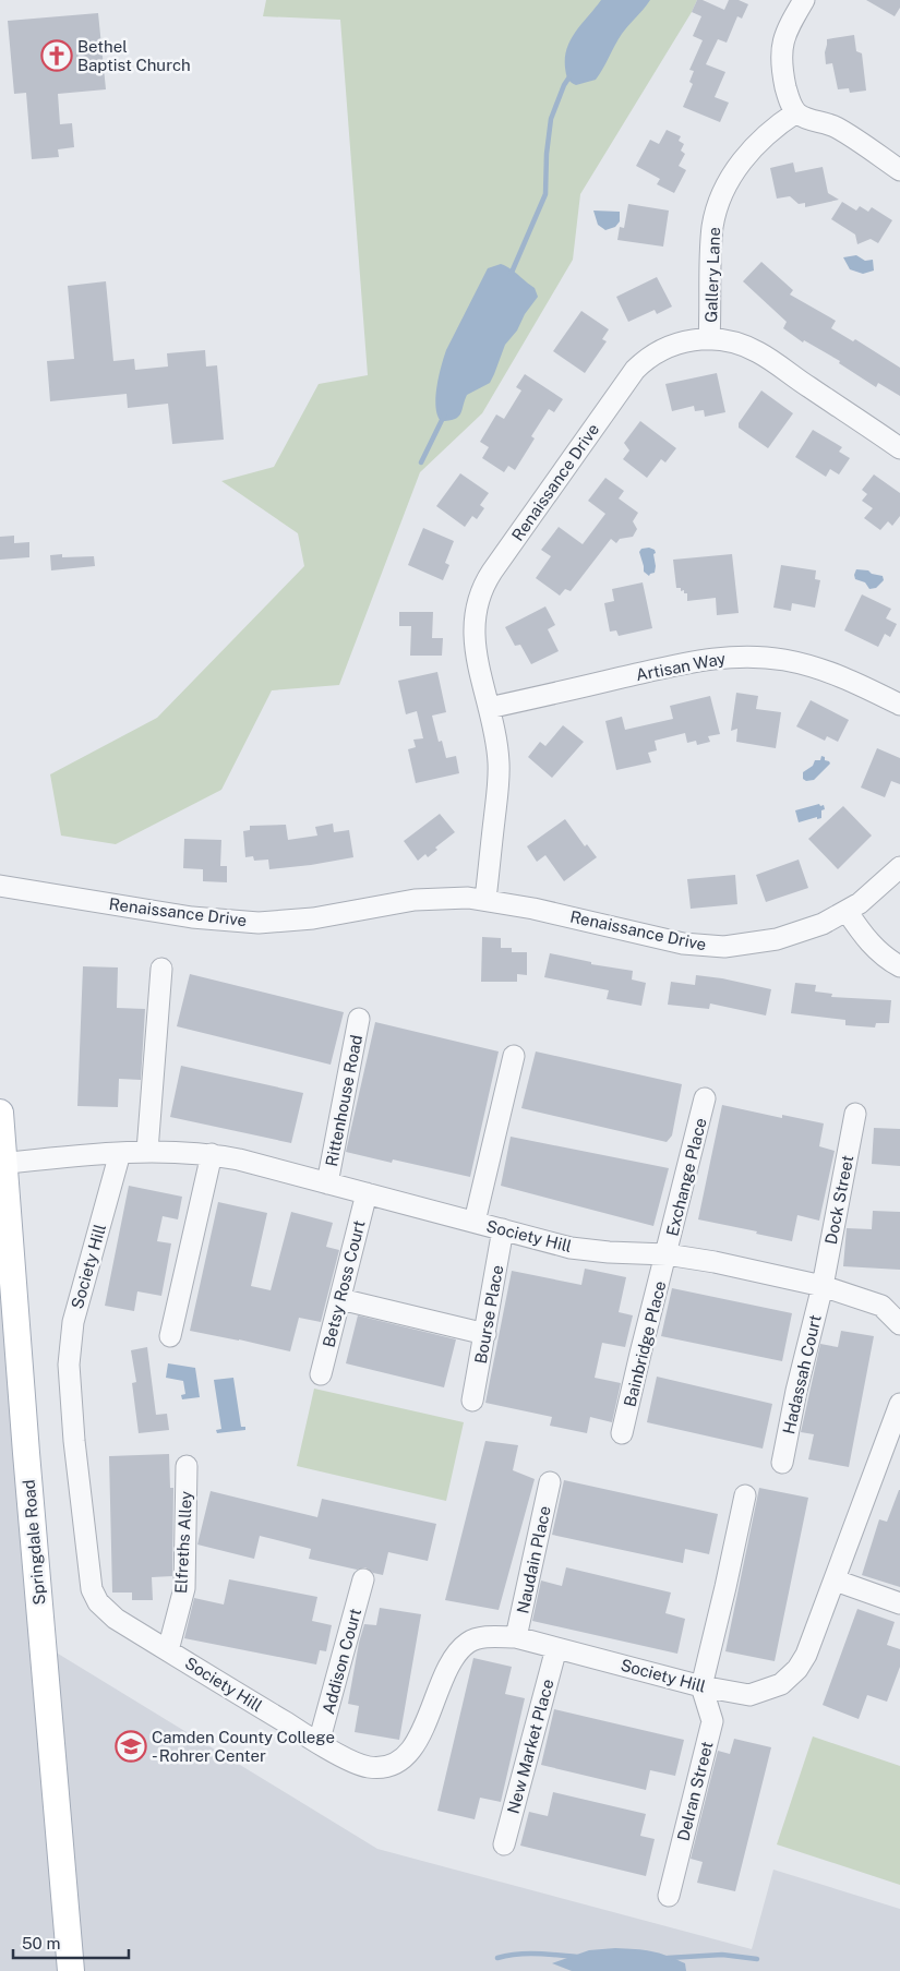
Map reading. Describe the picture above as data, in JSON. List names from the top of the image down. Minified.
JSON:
{"streets":{"main road":["Springdale Road"],"street":["Gallery Lane","Renaissance Drive","Artisan Way","Rittenhouse Road","Exchange Place","Dock Street","Society Hill","Betsy Ross Court","Bourse Place","Bainbridge Place","Hadassah Court","Elfreths Alley","Naudain Place","Addison Court","New Market Place","Delran Street"]},"crossings":[["Gallery Lane","Renaissance Drive"],["Renaissance Drive","Artisan Way"],["Rittenhouse Road","Society Hill"],["Exchange Place","Society Hill"],["Exchange Place","Bainbridge Place"],["Dock Street","Society Hill"],["Dock Street","Hadassah Court"],["Society Hill","Betsy Ross Court"],["Society Hill","Bourse Place"],["Society Hill","Bainbridge Place"],["Society Hill","Hadassah Court"],["Society Hill","Springdale Road"],["Society Hill","Elfreths Alley"],["Society Hill","Naudain Place"],["Society Hill","Addison Court"],["Society Hill","New Market Place"],["Society Hill","Delran Street"]],"places":{"church":["Bethel Baptist Church"],"school or university":["Camden County College - Rohrer Center"]},"scale_bar":"50 m"}
